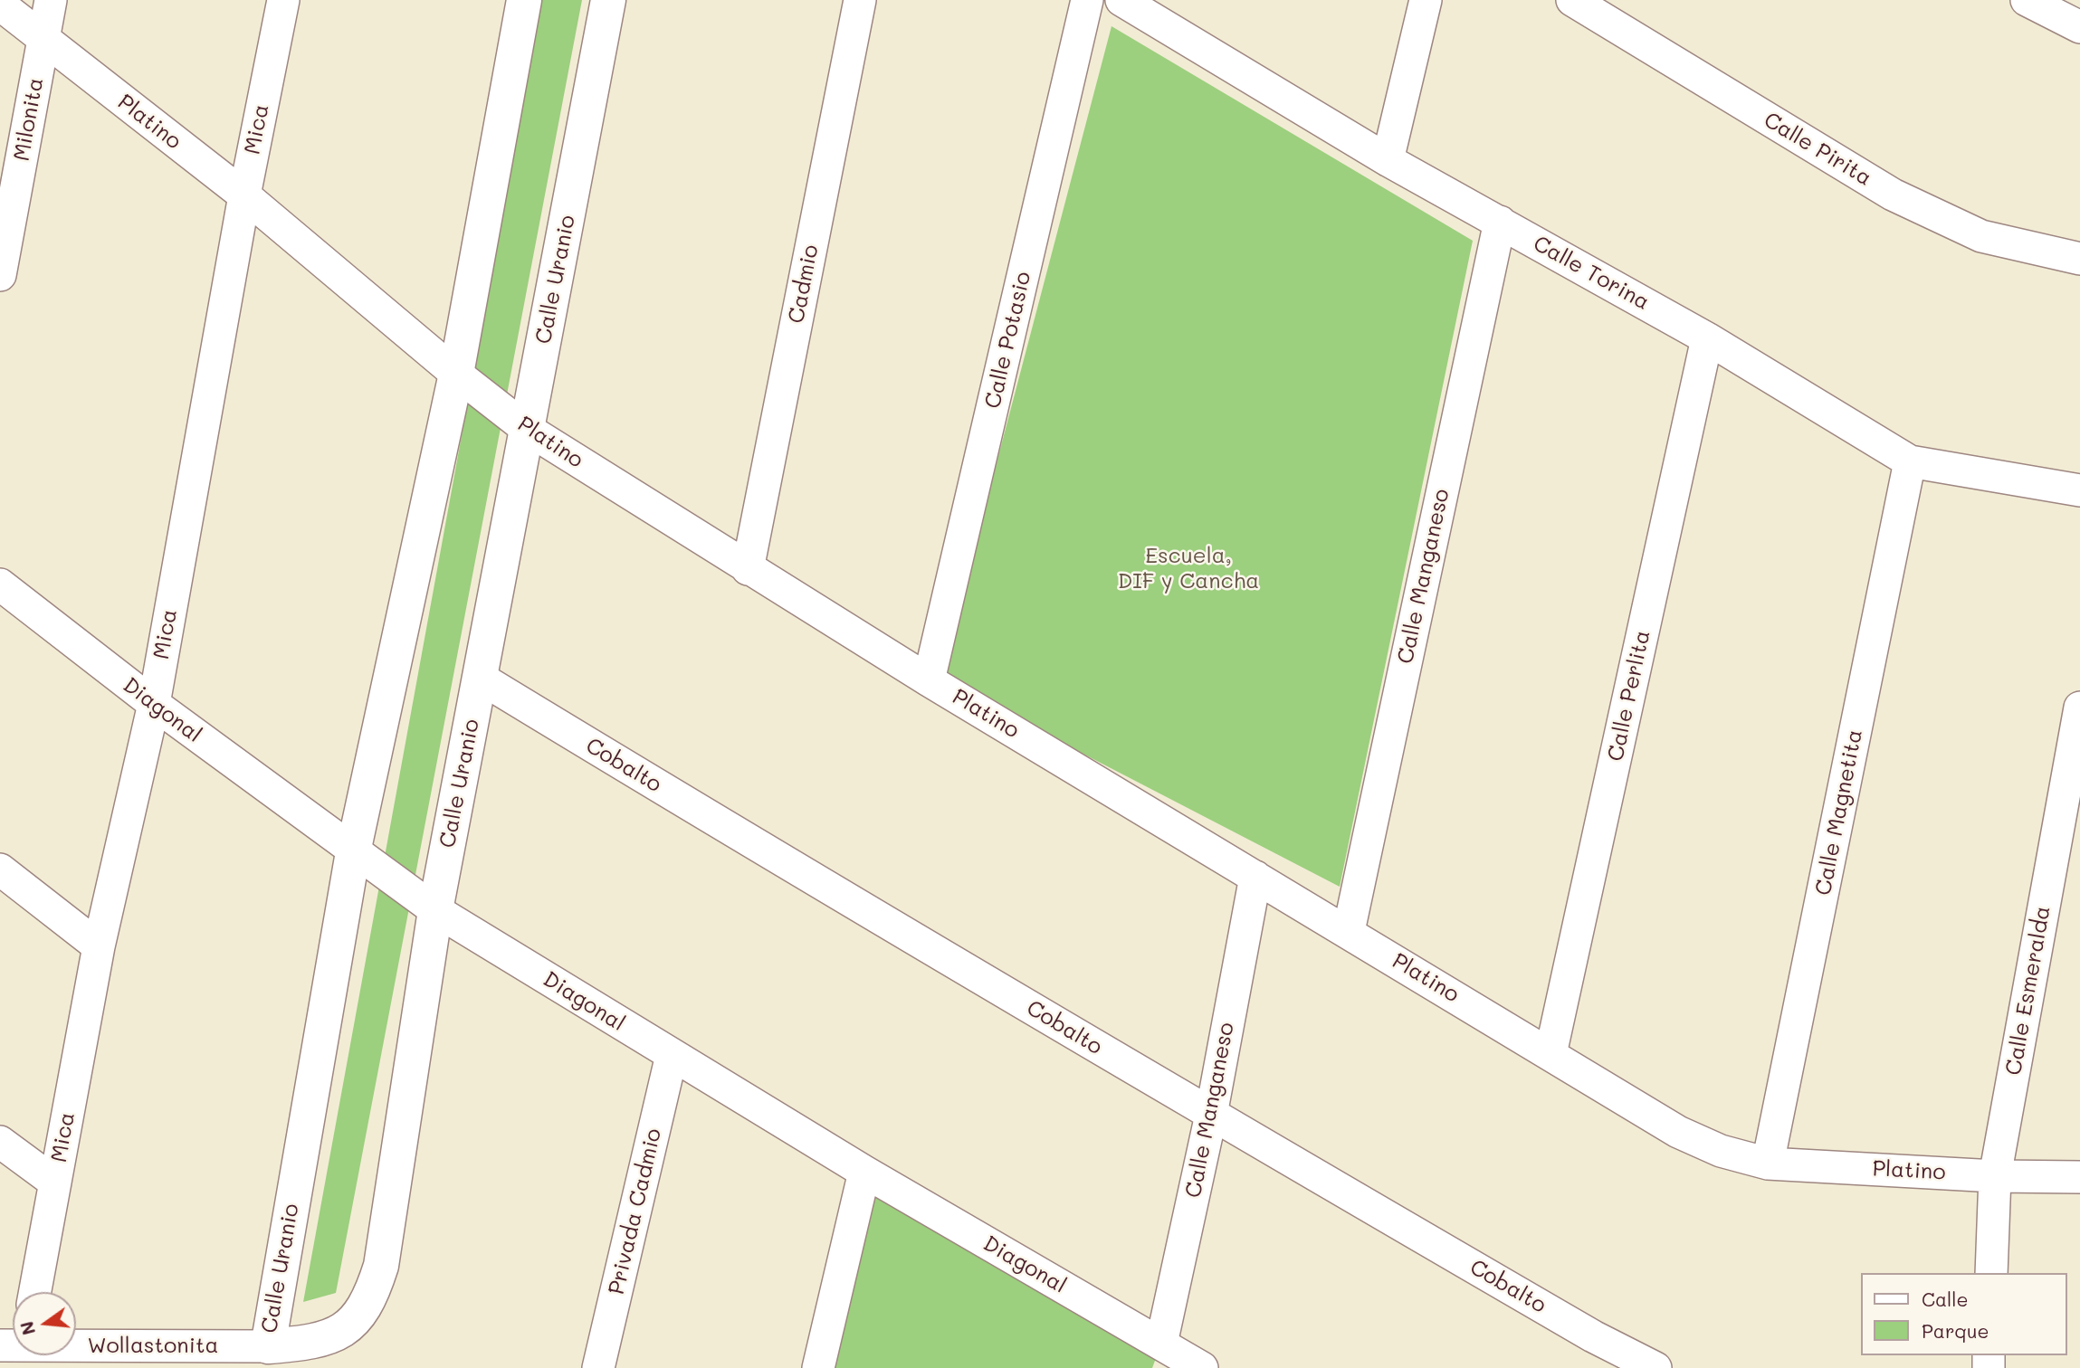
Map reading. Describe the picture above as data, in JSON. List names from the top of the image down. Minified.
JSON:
{"streets":{"street":["Milonita","Platino","Mica","Calle Pirita","Calle Torina","Calle Uranio","Cadmio","Calle Potasio","Calle Manganeso","Calle Perlita","Diagonal","Cobalto","Calle Magnetita","Calle Esmeralda","Privada Cadmio","Wollastonita"]},"crossings":[["Milonita","Platino"],["Platino","Mica"],["Platino","Calle Uranio"],["Platino","Cadmio"],["Platino","Calle Potasio"],["Platino","Calle Manganeso"],["Platino","Calle Perlita"],["Platino","Calle Magnetita"],["Platino","Calle Esmeralda"],["Mica","Diagonal"],["Calle Torina","Calle Manganeso"],["Calle Torina","Calle Perlita"],["Calle Torina","Calle Magnetita"],["Calle Uranio","Diagonal"],["Calle Uranio","Cobalto"],["Calle Uranio","Wollastonita"],["Calle Manganeso","Diagonal"],["Calle Manganeso","Cobalto"],["Diagonal","Privada Cadmio"]],"parks":["Escuela, DIF y Cancha"],"legend":["Calle","Parque"],"north":"left"}
